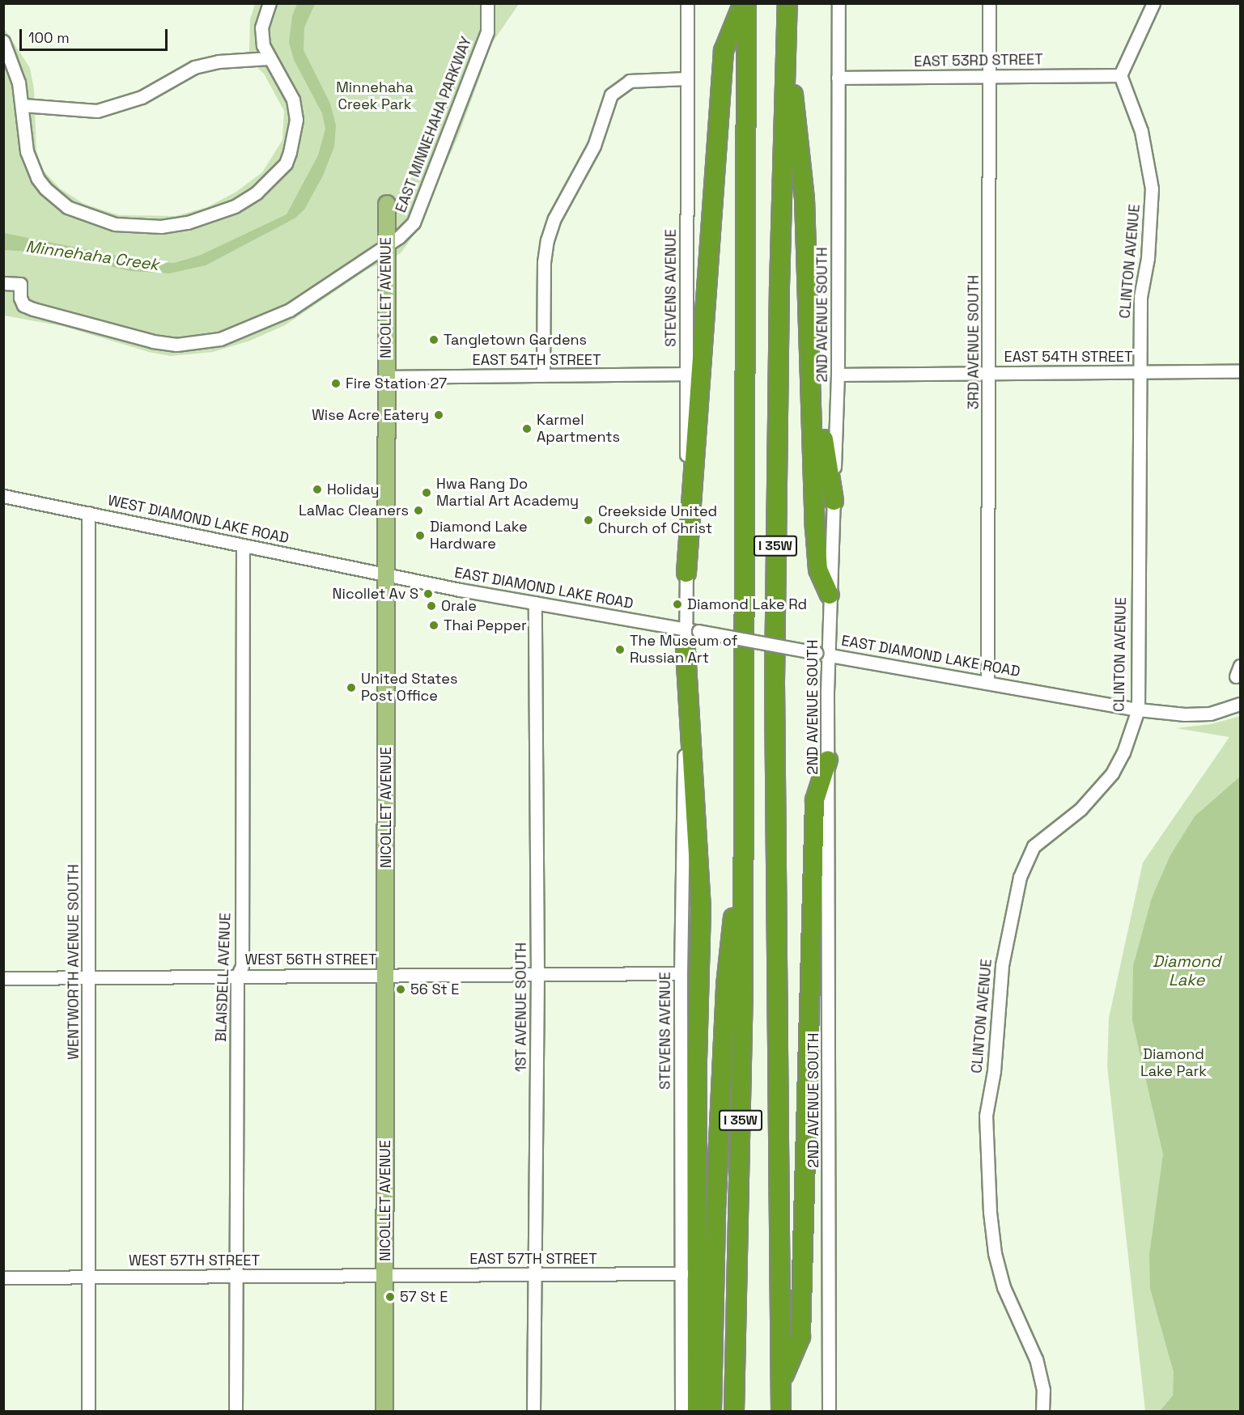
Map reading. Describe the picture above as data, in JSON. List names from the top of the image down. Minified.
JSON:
{"streets":{"highway":["I 35W"],"main road":["NICOLLET AVENUE"],"street":["EAST 53RD STREET","EAST MINNEHAHA PARKWAY","CLINTON AVENUE","STEVENS AVENUE","2ND AVENUE SOUTH","3RD AVENUE SOUTH","EAST 54TH STREET","WEST DIAMOND LAKE ROAD","EAST DIAMOND LAKE ROAD","WEST 56TH STREET","WENTWORTH AVENUE SOUTH","BLAISDELL AVENUE","1ST AVENUE SOUTH","EAST 57TH STREET","WEST 57TH STREET"]},"crossings":[["EAST 53RD STREET","CLINTON AVENUE"],["EAST 53RD STREET","2ND AVENUE SOUTH"],["EAST 53RD STREET","3RD AVENUE SOUTH"],["EAST MINNEHAHA PARKWAY","NICOLLET AVENUE"],["CLINTON AVENUE","EAST 54TH STREET"],["CLINTON AVENUE","EAST DIAMOND LAKE ROAD"],["STEVENS AVENUE","EAST 54TH STREET"],["STEVENS AVENUE","EAST DIAMOND LAKE ROAD"],["STEVENS AVENUE","WEST 56TH STREET"],["STEVENS AVENUE","EAST 57TH STREET"],["NICOLLET AVENUE","EAST 54TH STREET"],["NICOLLET AVENUE","WEST DIAMOND LAKE ROAD"],["NICOLLET AVENUE","EAST DIAMOND LAKE ROAD"],["NICOLLET AVENUE","WEST 56TH STREET"],["NICOLLET AVENUE","EAST 57TH STREET"],["NICOLLET AVENUE","WEST 57TH STREET"],["2ND AVENUE SOUTH","EAST 54TH STREET"],["2ND AVENUE SOUTH","EAST DIAMOND LAKE ROAD"],["3RD AVENUE SOUTH","EAST 54TH STREET"],["3RD AVENUE SOUTH","EAST DIAMOND LAKE ROAD"],["WEST DIAMOND LAKE ROAD","EAST DIAMOND LAKE ROAD"],["WEST DIAMOND LAKE ROAD","WENTWORTH AVENUE SOUTH"],["WEST DIAMOND LAKE ROAD","BLAISDELL AVENUE"],["EAST DIAMOND LAKE ROAD","1ST AVENUE SOUTH"],["WEST 56TH STREET","WENTWORTH AVENUE SOUTH"],["WEST 56TH STREET","BLAISDELL AVENUE"],["WEST 56TH STREET","1ST AVENUE SOUTH"],["WENTWORTH AVENUE SOUTH","WEST 57TH STREET"],["BLAISDELL AVENUE","WEST 57TH STREET"],["1ST AVENUE SOUTH","EAST 57TH STREET"],["EAST 57TH STREET","WEST 57TH STREET"]],"water":["Minnehaha Creek","Diamond Lake"],"parks":["Minnehaha Creek Park","Diamond Lake Park"],"places":["Tangletown Gardens","Fire Station 27","Wise Acre Eatery","Karmel Apartments","Holiday","Hwa Rang Do Martial Art Academy","LaMac Cleaners","Creekside United Church of Christ","Diamond Lake Hardware","Nicollet Av S","Diamond Lake Rd","Orale","Thai Pepper","The Museum of Russian Art","United States Post Office","56 St E","57 St E"],"scale_bar":"100 m"}
